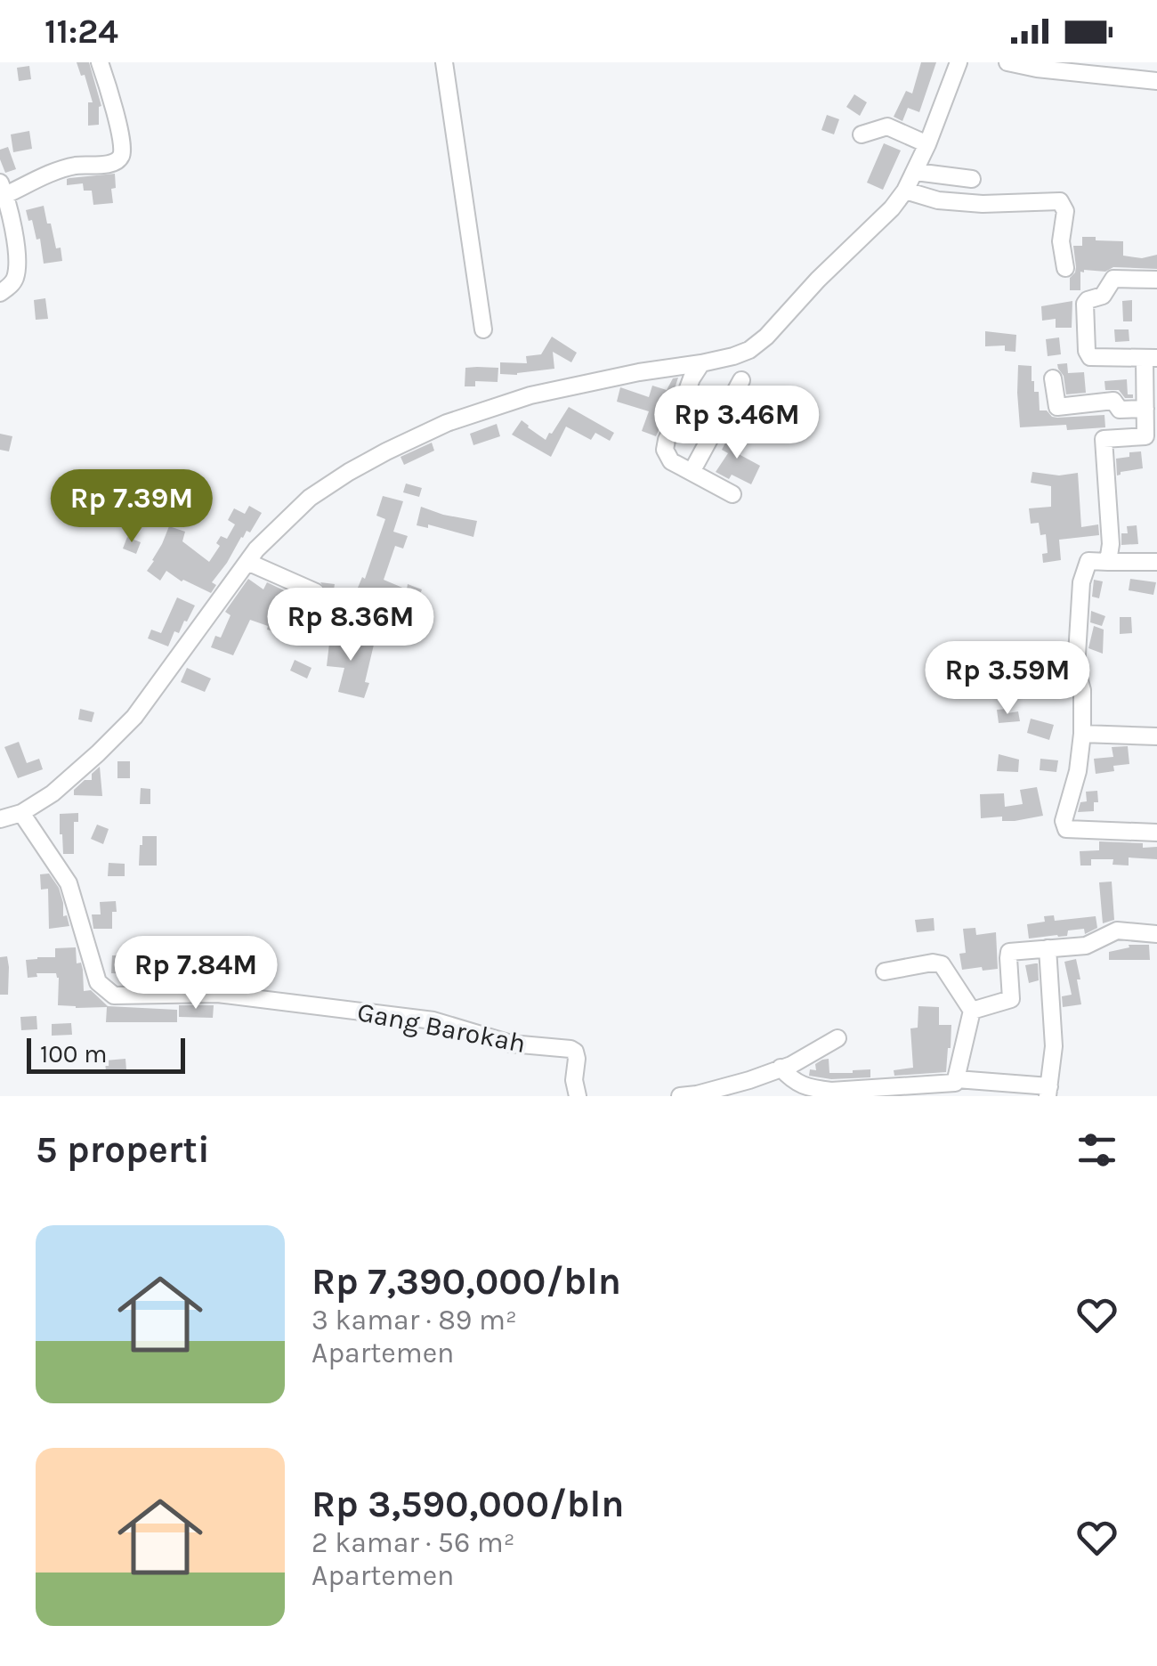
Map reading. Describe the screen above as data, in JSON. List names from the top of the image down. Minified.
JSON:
{"streets":{"street":["Gang Barokah"]},"scale_bar":"100 m","page":{"status":"11:24","price":["Rp 3.46M","Rp 7.39M","Rp 8.36M","Rp 3.59M","Rp 7.84M"],"scale":"100 m","heading":"5 properti","list":[{"name":"Rp 7,390,000/bln","note":"3 kamar · 89 m² · Apartemen"},{"name":"Rp 3,590,000/bln","note":"2 kamar · 56 m² · Apartemen"}]}}
